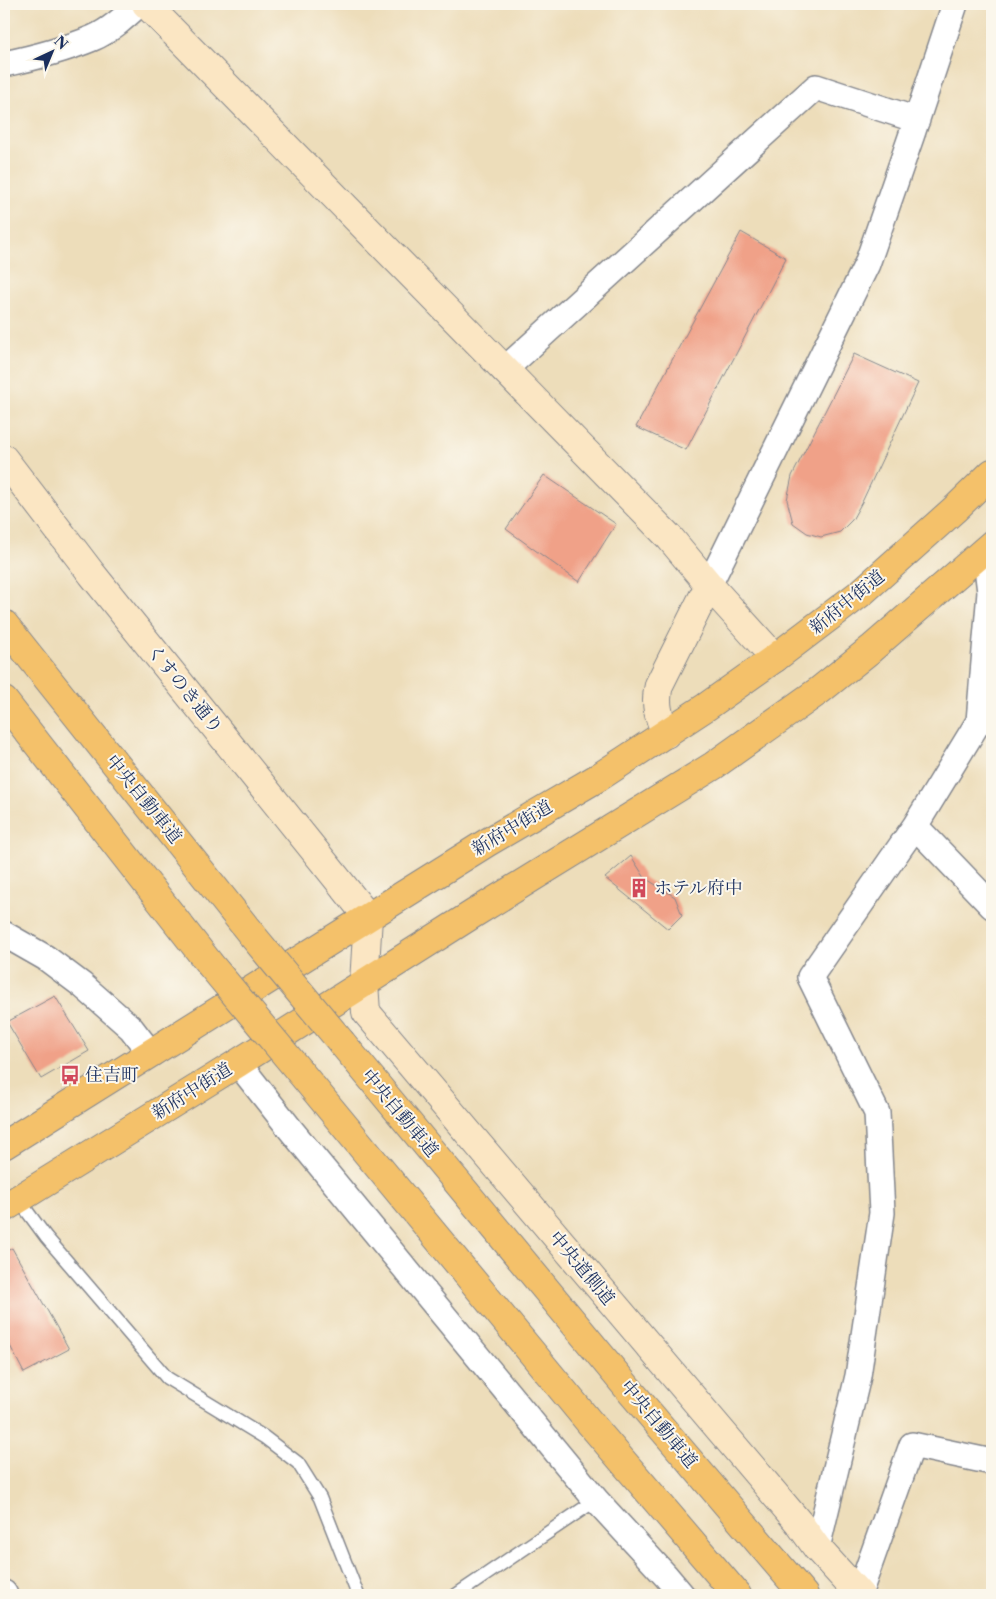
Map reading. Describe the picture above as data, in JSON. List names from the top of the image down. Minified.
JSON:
{"streets":{"main road":["新府中街道","中央自動車道"],"street":["くすのき通り","中央道側道"]},"crossings":[["新府中街道","くすのき通り"],["新府中街道","中央道側道"],["くすのき通り","中央道側道"]],"places":{"building":["ホテル府中"],"bus stop":["住吉町"]},"north":"top right"}
